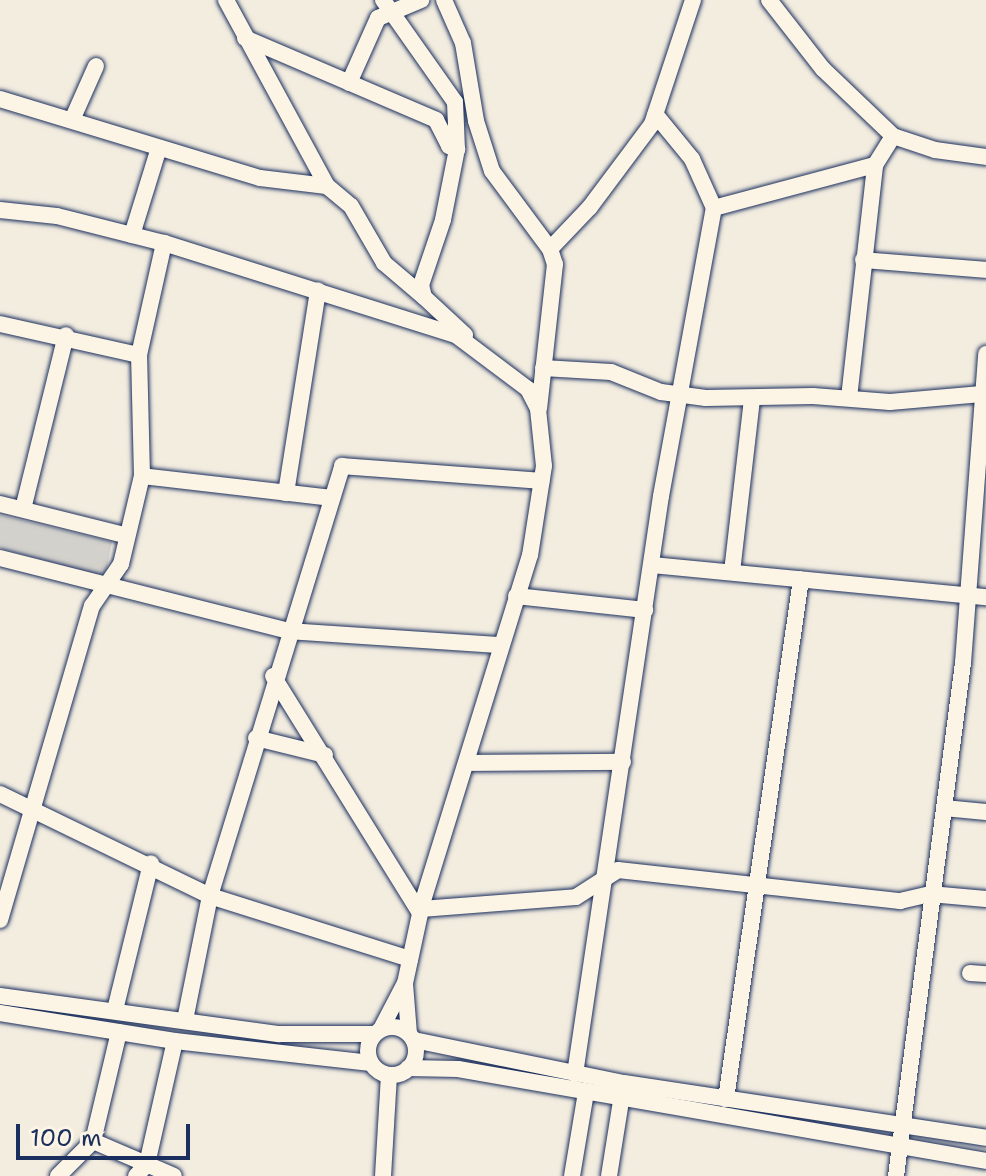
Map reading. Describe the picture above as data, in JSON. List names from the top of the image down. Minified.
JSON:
{"scale_bar":"100 m"}
